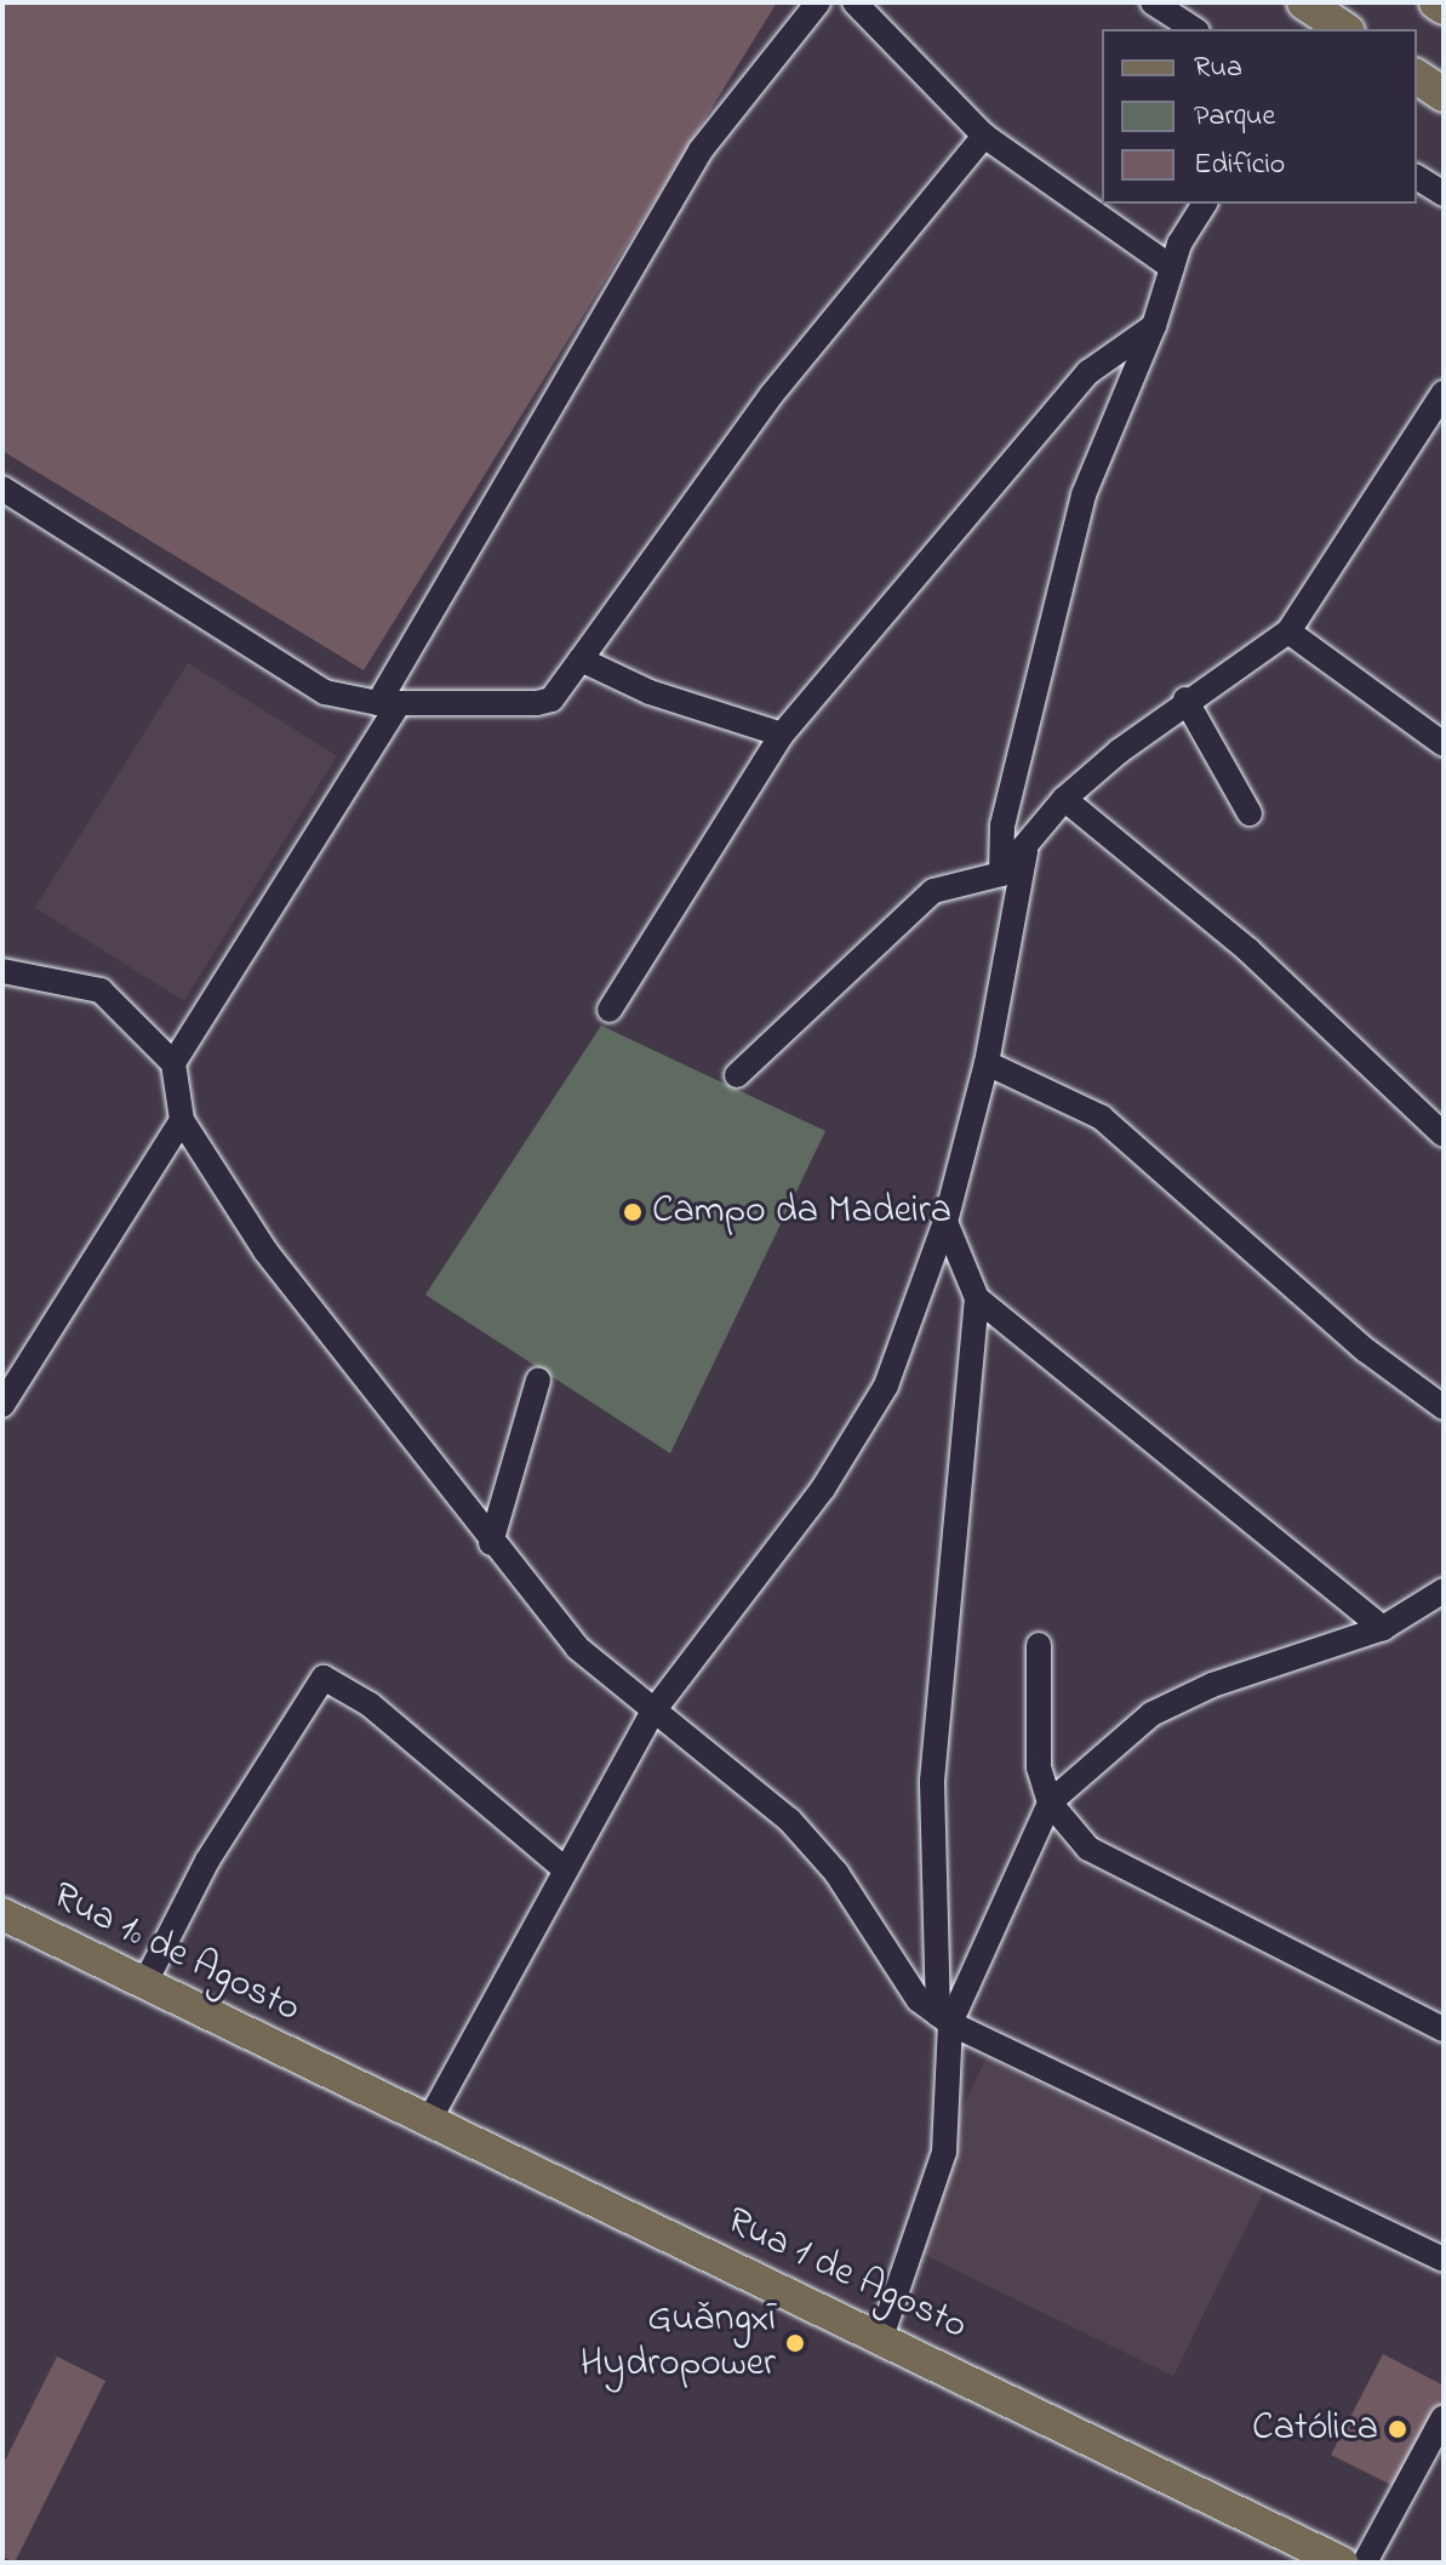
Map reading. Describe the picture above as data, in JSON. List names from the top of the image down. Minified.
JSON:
{"streets":{"main road":["Rua 1º de Agosto","Rua 1 de Agosto"]},"crossings":[["Rua 1º de Agosto","Rua 1 de Agosto"]],"places":["Campo da Madeira","Guǎngxī Hydropower","Católica"],"legend":["Rua","Parque","Edifício"]}
